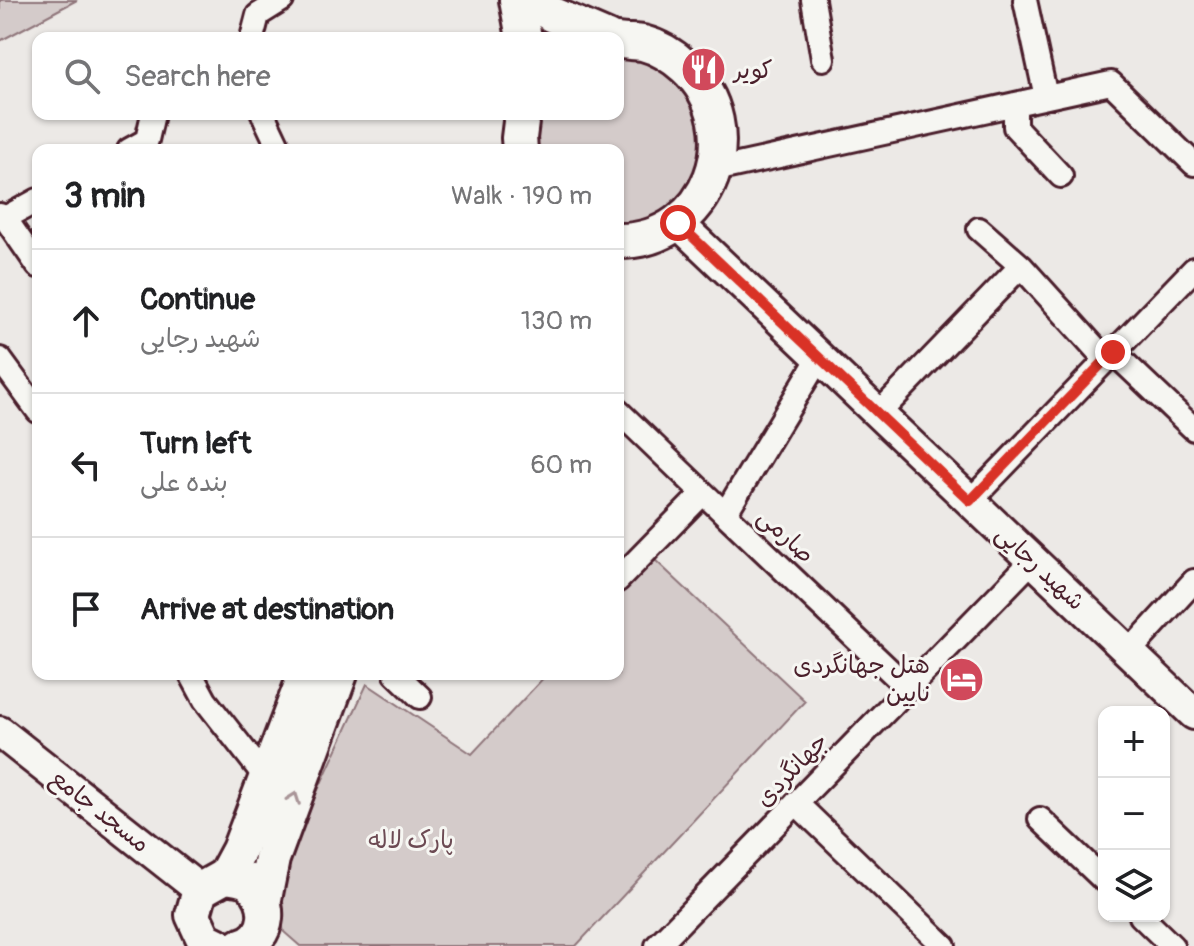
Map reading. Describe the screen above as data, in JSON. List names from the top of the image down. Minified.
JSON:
{"streets":{"main road":["شهید رجایی","مسجد جامع"],"street":["صارمی","جهانگردی"]},"crossings":[["صارمی","شهید رجایی"],["صارمی","جهانگردی"],["شهید رجایی","جهانگردی"]],"parks":["پارک لاله"],"places":{"restaurant":["کویر"],"hotel":["هتل جهانگردی نایین"]},"page":{"search":"Search here","heading":["3 min","Walk · 190 m"],"list":[["Continue","شهید رجایی","130 m"],["Turn left","بنده علی","60 m"],"Arrive at destination"],"map_buttons":["+","−"]}}
